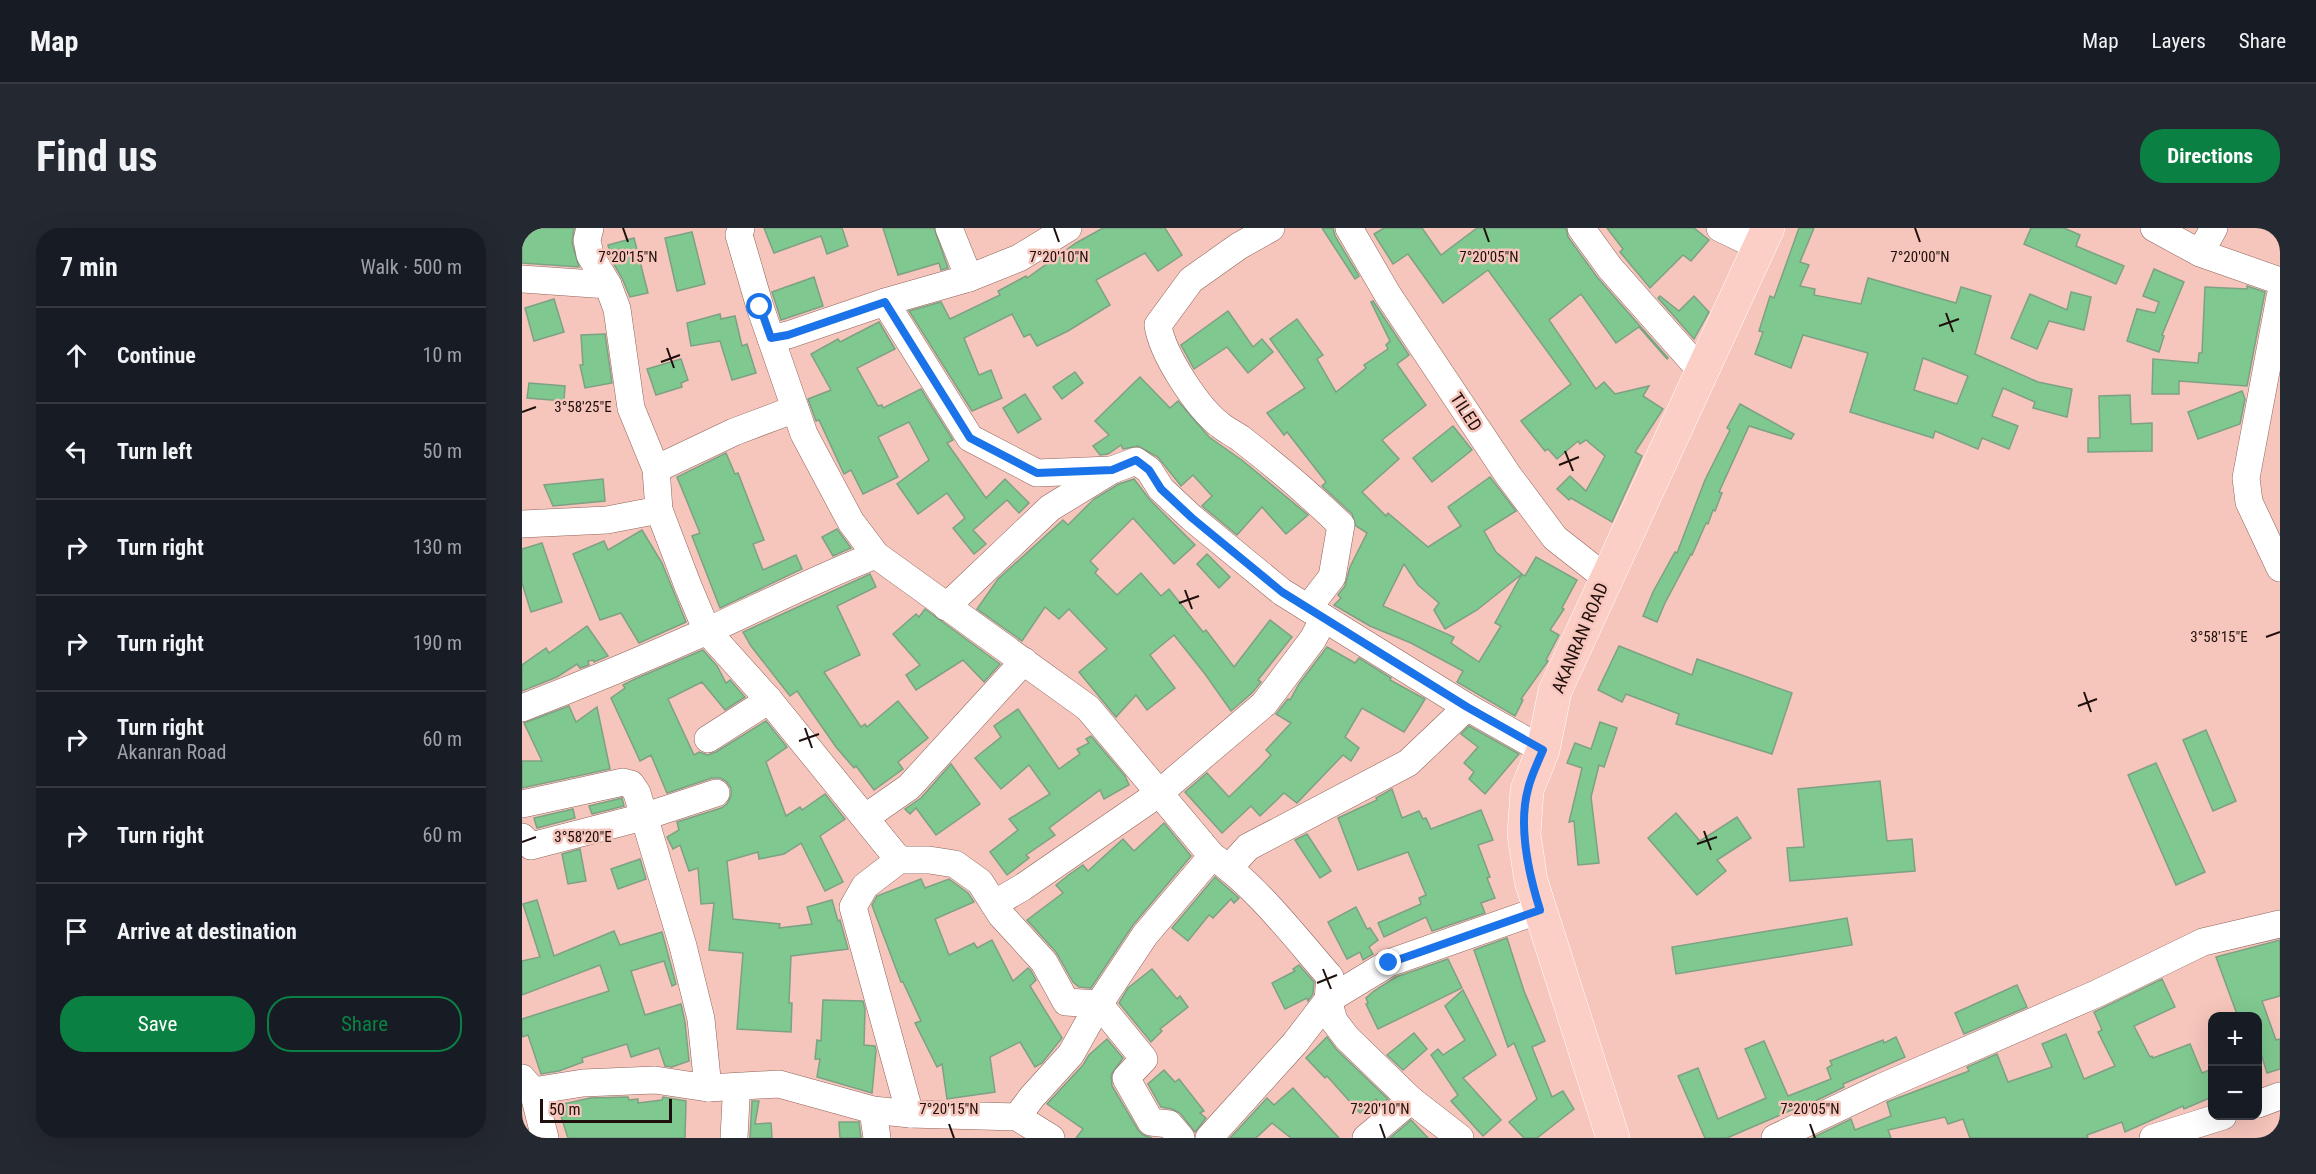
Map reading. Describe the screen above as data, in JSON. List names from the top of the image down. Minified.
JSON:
{"streets":{"main road":["AKANRAN ROAD"],"street":["TILED"]},"crossings":[["TILED","AKANRAN ROAD"]],"scale_bar":"50 m","page":{"header":"Map","nav":["Map","Layers","Share"],"buttons":["Directions",["Save","Share"]],"title":"Find us","heading":["7 min","Walk · 500 m"],"list":[["Continue","10 m"],["Turn left","50 m"],["Turn right","130 m"],["Turn right","190 m"],["Turn right","Akanran Road","60 m"],["Turn right","60 m"],"Arrive at destination"],"map_buttons":["+","−"],"scale":"50 m"},"coordinates":["7°20'15\"N","7°20'10\"N","7°20'05\"N","7°20'00\"N","3°58'25\"E","3°58'15\"E","3°58'20\"E"]}
